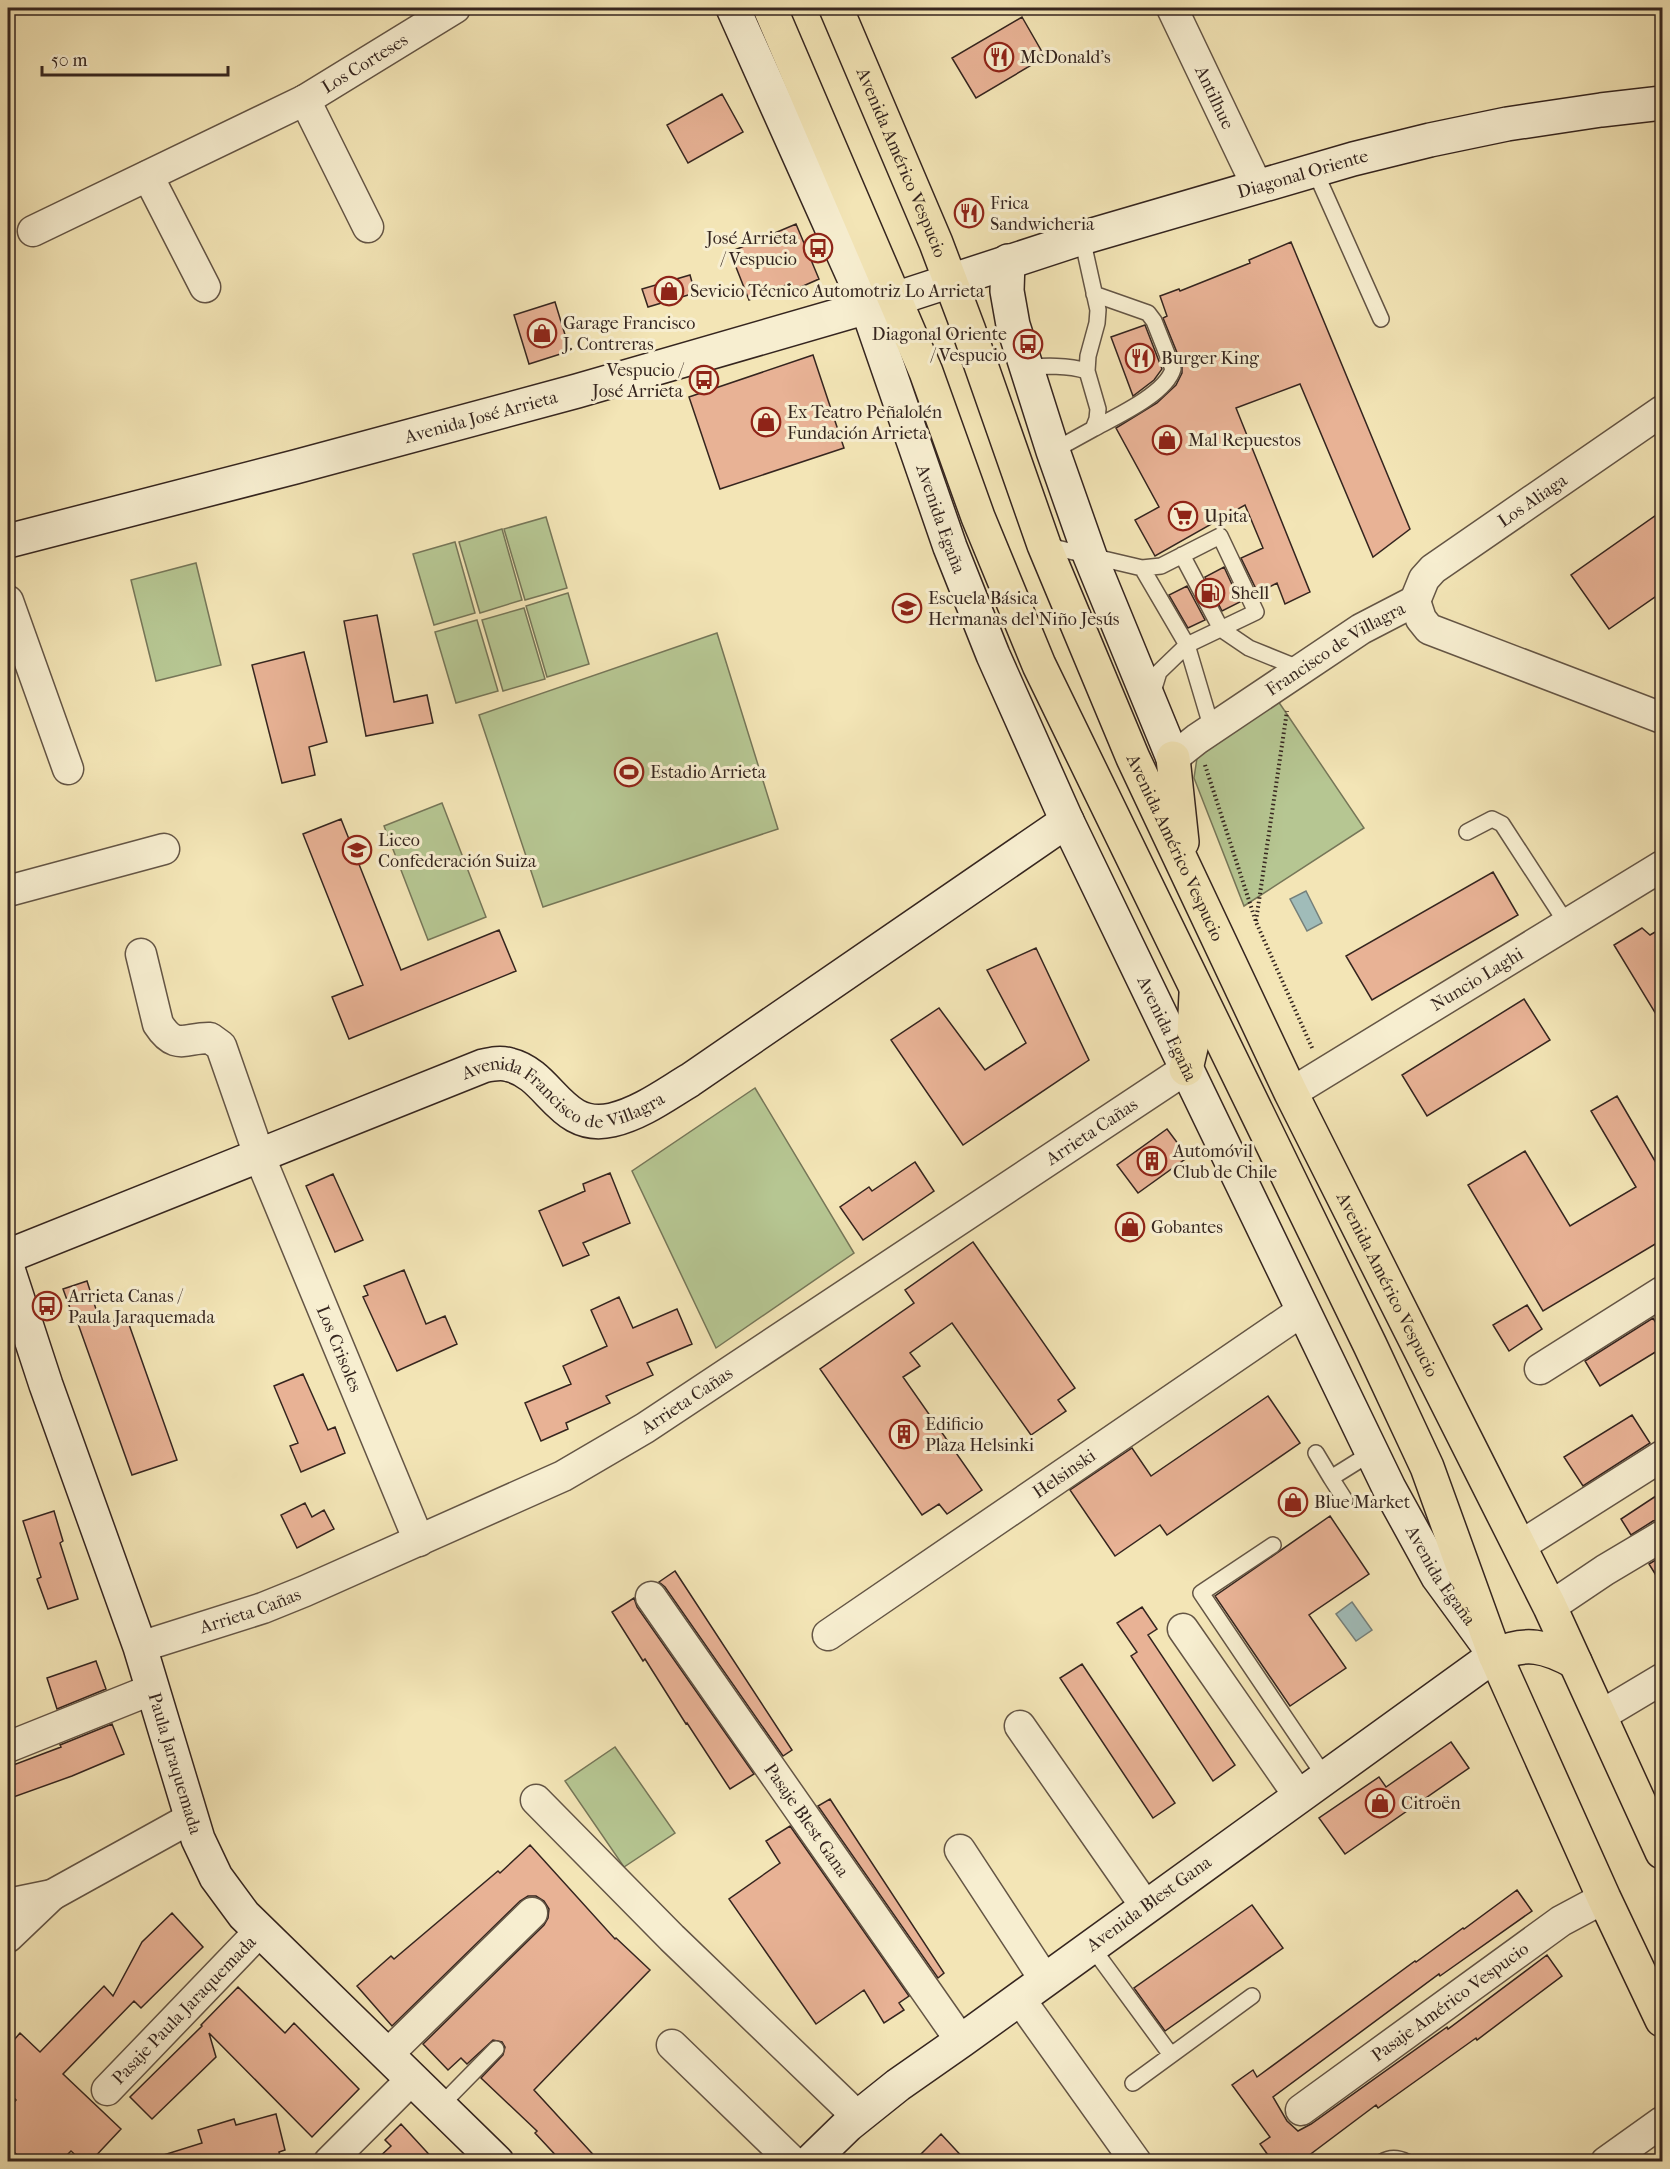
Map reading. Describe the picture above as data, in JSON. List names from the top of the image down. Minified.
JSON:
{"streets":{"main road":["Avenida Américo Vespucio","Avenida Egaña"],"street":["Los Corteses","Antilhue","Diagonal Oriente","Avenida José Arrieta","Los Aliaga","Francisco de Villagra","Nuncio Laghi","Avenida Francisco de Villagra","Arrieta Cañas","Los Crisoles","Helsinski","Paula Jaraquemada","Pasaje Blest Gana","Avenida Blest Gana","Pasaje Américo Vespucio","Pasaje Paula Jaraquemada"]},"crossings":[["Antilhue","Diagonal Oriente"],["Avenida Américo Vespucio","Diagonal Oriente"],["Avenida Américo Vespucio","Avenida José Arrieta"],["Avenida Américo Vespucio","Francisco de Villagra"],["Avenida Américo Vespucio","Nuncio Laghi"],["Diagonal Oriente","Avenida José Arrieta"],["Avenida José Arrieta","Avenida Egaña"],["Los Aliaga","Francisco de Villagra"],["Avenida Egaña","Avenida Francisco de Villagra"],["Avenida Egaña","Arrieta Cañas"],["Avenida Egaña","Helsinski"],["Avenida Egaña","Avenida Blest Gana"],["Avenida Egaña","Pasaje Américo Vespucio"],["Avenida Francisco de Villagra","Los Crisoles"],["Arrieta Cañas","Los Crisoles"],["Arrieta Cañas","Paula Jaraquemada"],["Paula Jaraquemada","Pasaje Paula Jaraquemada"],["Pasaje Blest Gana","Avenida Blest Gana"]],"places":{"restaurant":["McDonald's","Frica Sandwicheria","Burger King"],"bus stop":["José Arrieta / Vespucio","Diagonal Oriente / Vespucio","Vespucio / José Arrieta","Arrieta Canas / Paula Jaraquemada"],"shop":["Sevicio Técnico Automotriz Lo Arrieta","Garage Francisco J. Contreras","Ex Teatro Peñalolén Fundación Arrieta","Mal Repuestos","Gobantes","Blue Market","Citroën"],"supermarket":["Upita"],"fuel station":["Shell"],"school or university":["Escuela Básica Hermanas del Niño Jesús","Liceo Confederación Suiza"],"sports":["Estadio Arrieta"],"building":["Automóvil Club de Chile","Edificio Plaza Helsinki"]},"scale_bar":"50 m"}
